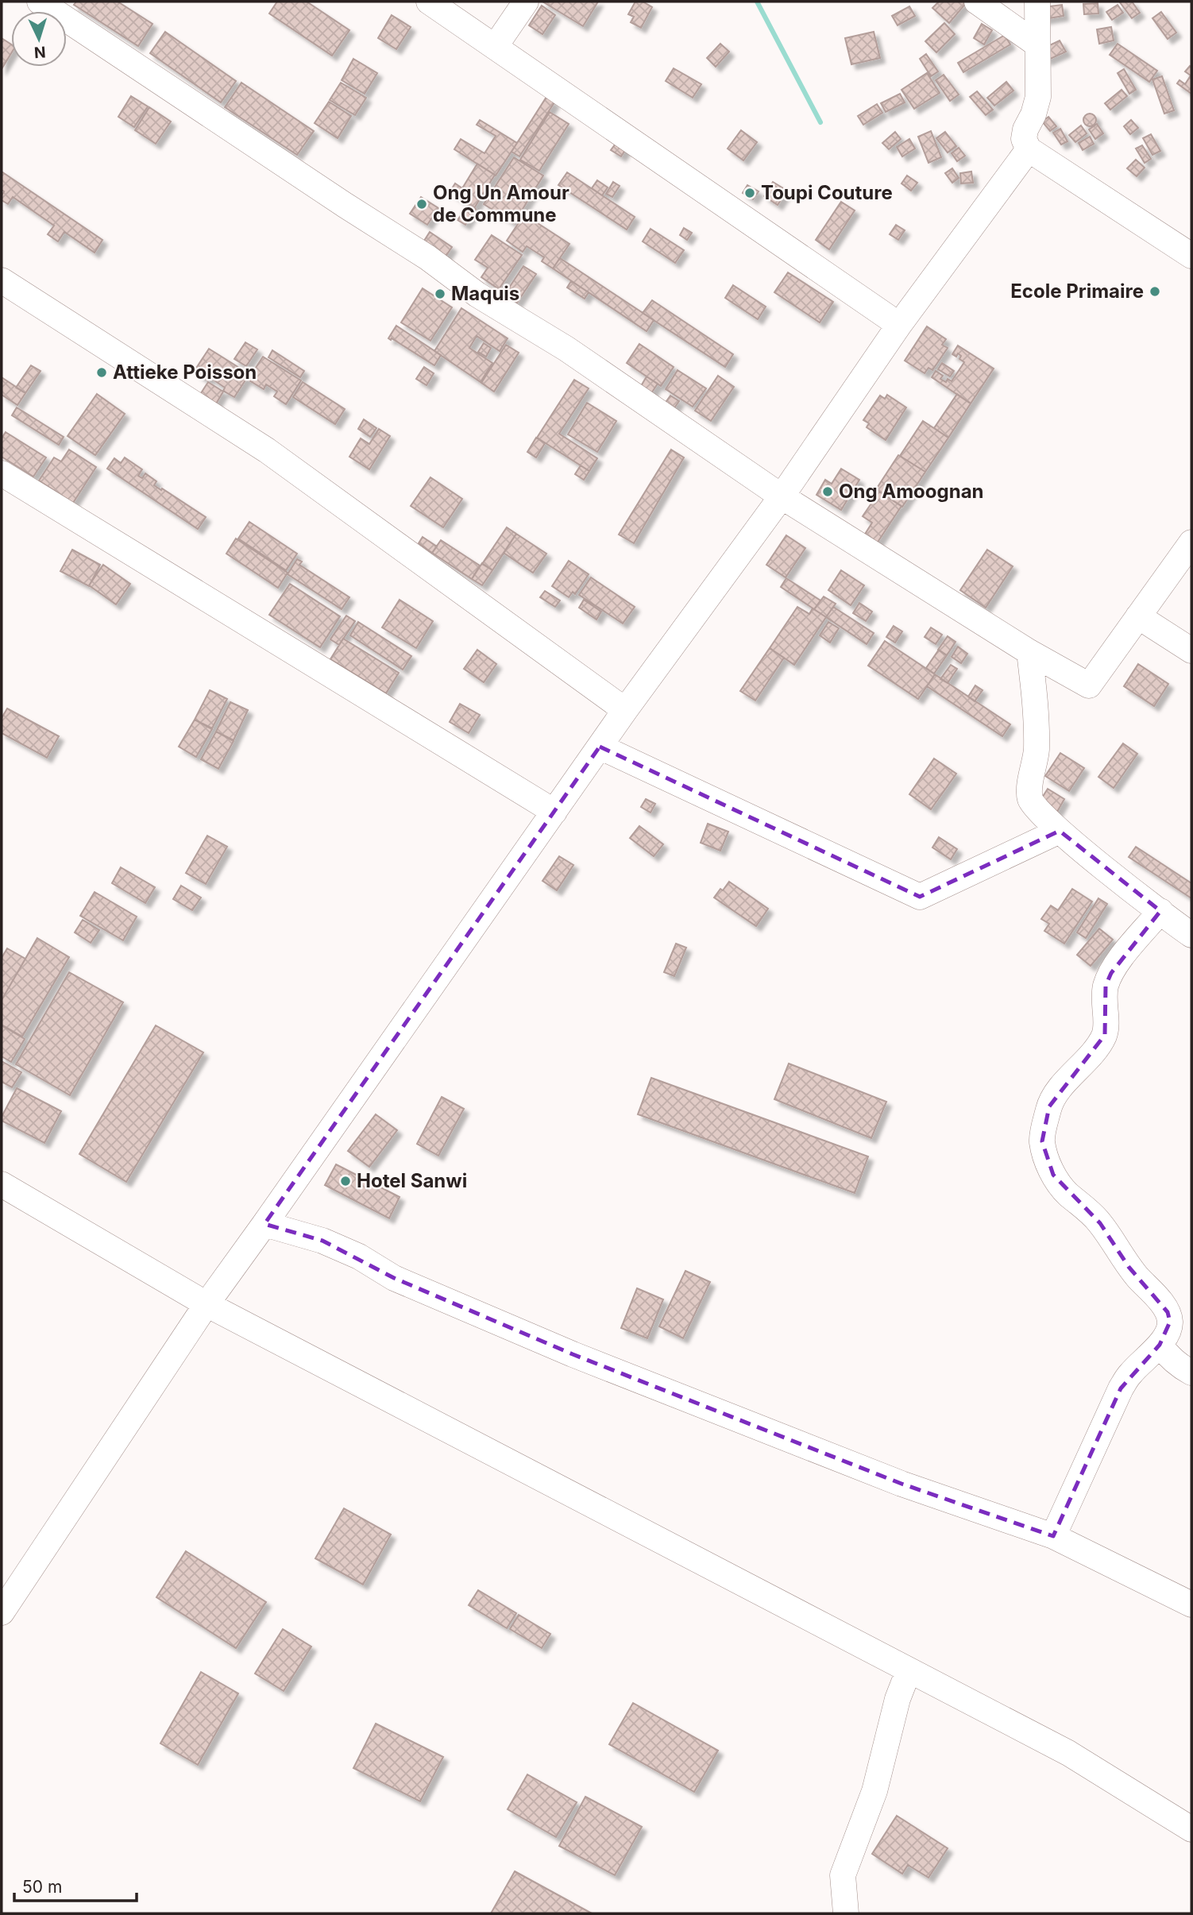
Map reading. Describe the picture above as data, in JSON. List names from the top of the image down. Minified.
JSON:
{"places":["Toupi Couture","Ong Un Amour de Commune","Ecole Primaire","Maquis","Attieke Poisson","Ong Amoognan","Hotel Sanwi"],"scale_bar":"50 m","north":"bottom"}
